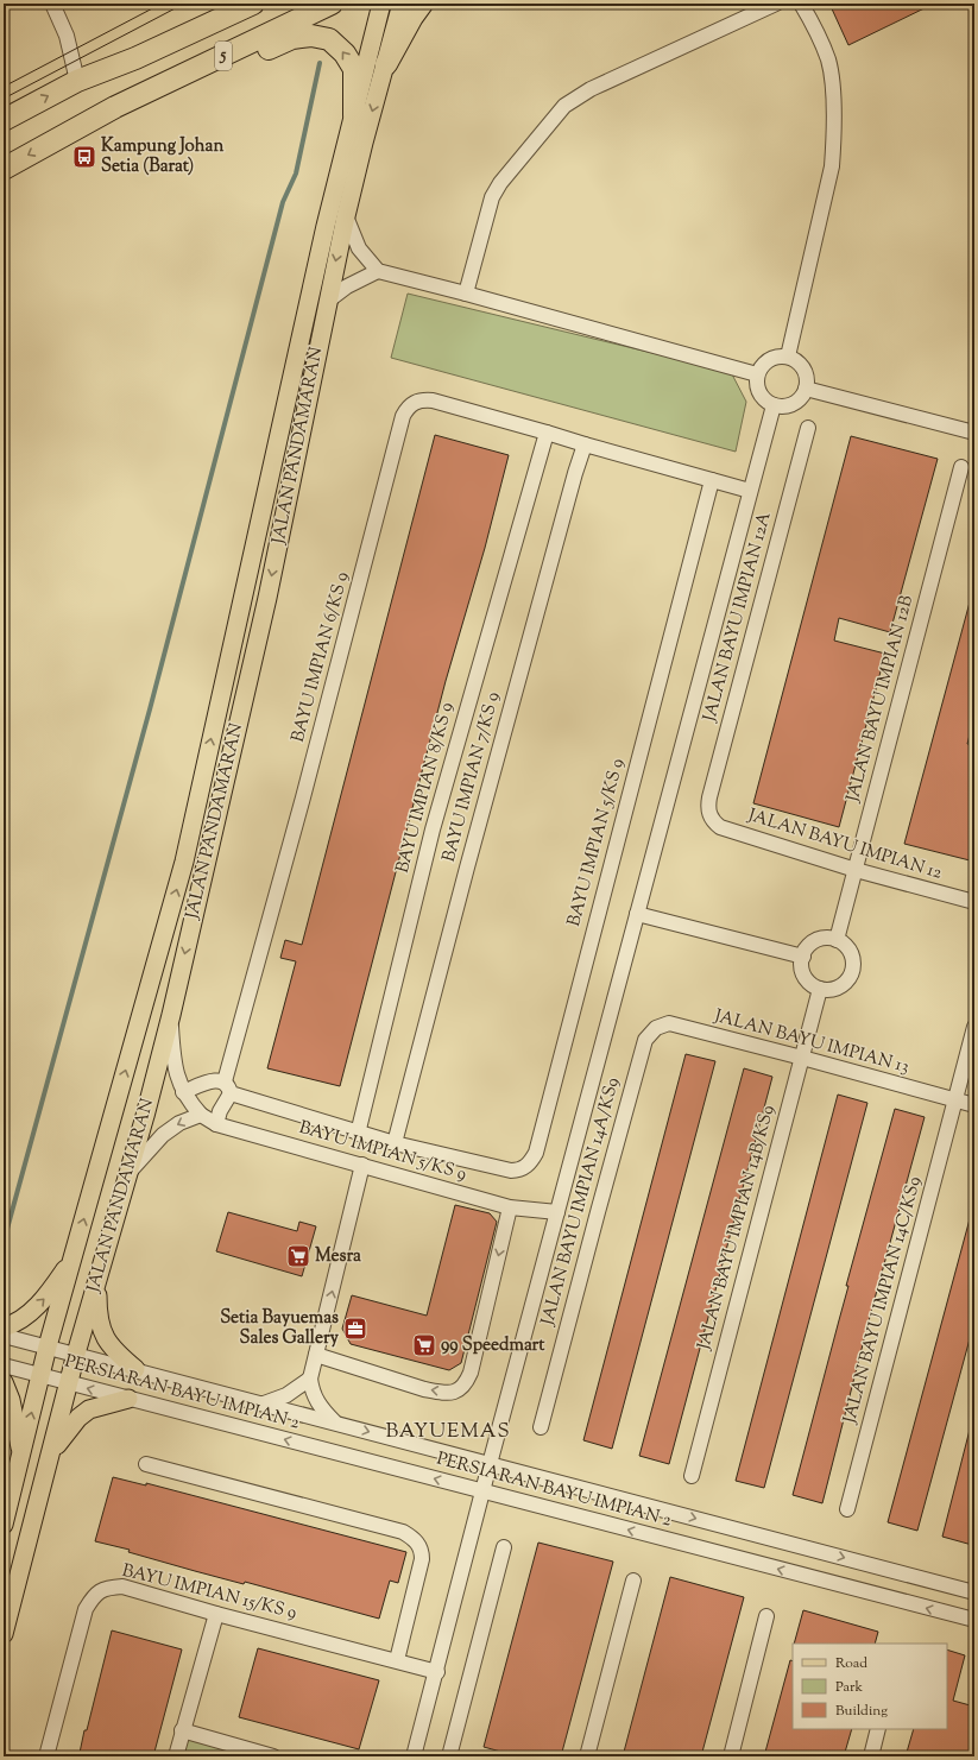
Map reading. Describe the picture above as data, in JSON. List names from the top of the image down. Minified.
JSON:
{"streets":{"highway":["5"],"main road":["JALAN PANDAMARAN"],"street":["JALAN BAYU IMPIAN 12A","BAYU IMPIAN 6/KS 9","JALAN BAYU IMPIAN 12B","BAYU IMPIAN 7/KS 9","BAYU IMPIAN 8/KS 9","BAYU IMPIAN 5/KS 9","JALAN BAYU IMPIAN 12","JALAN BAYU IMPIAN 13","JALAN BAYU IMPIAN 14A/KS9","JALAN BAYU IMPIAN 14B/KS9","JALAN BAYU IMPIAN 14C/KS9","PERSIARAN BAYU IMPIAN 2","BAYU IMPIAN 15/KS 9"]},"crossings":[["JALAN PANDAMARAN","PERSIARAN BAYU IMPIAN 2"],["JALAN BAYU IMPIAN 12A","JALAN BAYU IMPIAN 12"],["BAYU IMPIAN 6/KS 9","BAYU IMPIAN 7/KS 9"],["BAYU IMPIAN 6/KS 9","BAYU IMPIAN 8/KS 9"],["BAYU IMPIAN 6/KS 9","BAYU IMPIAN 5/KS 9"],["JALAN BAYU IMPIAN 12B","JALAN BAYU IMPIAN 12"],["JALAN BAYU IMPIAN 12B","JALAN BAYU IMPIAN 14B/KS9"],["BAYU IMPIAN 7/KS 9","BAYU IMPIAN 5/KS 9"],["JALAN BAYU IMPIAN 13","JALAN BAYU IMPIAN 14A/KS9"],["JALAN BAYU IMPIAN 13","JALAN BAYU IMPIAN 14B/KS9"],["JALAN BAYU IMPIAN 13","JALAN BAYU IMPIAN 14C/KS9"]],"districts":["BAYUEMAS"],"places":{"bus stop":["Kampung Johan Setia (Barat)"],"supermarket":["Mesra","99 Speedmart"],"office":["Setia Bayuemas Sales Gallery"]},"legend":["Road","Park","Building"]}
